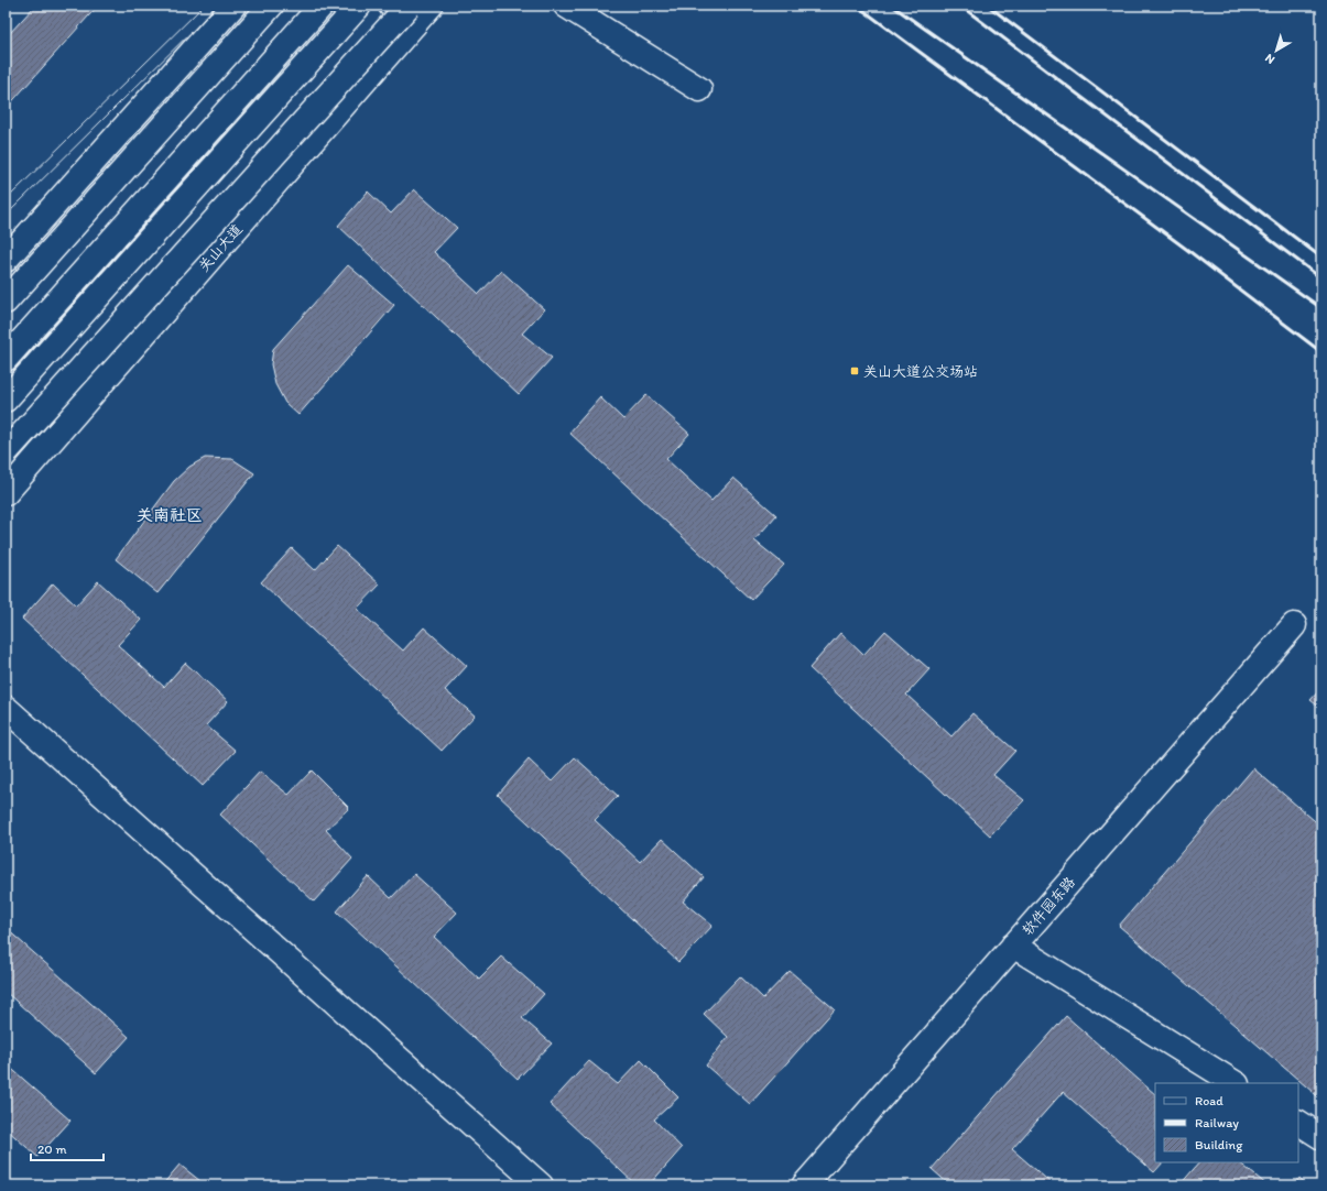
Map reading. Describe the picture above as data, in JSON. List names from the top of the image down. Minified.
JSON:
{"streets":{"main road":["关山大道","软件园东路"]},"districts":["关南社区"],"places":{"transit":["关山大道公交场站"]},"legend":["Road","Railway","Building"],"scale_bar":"20 m","north":"bottom left"}
